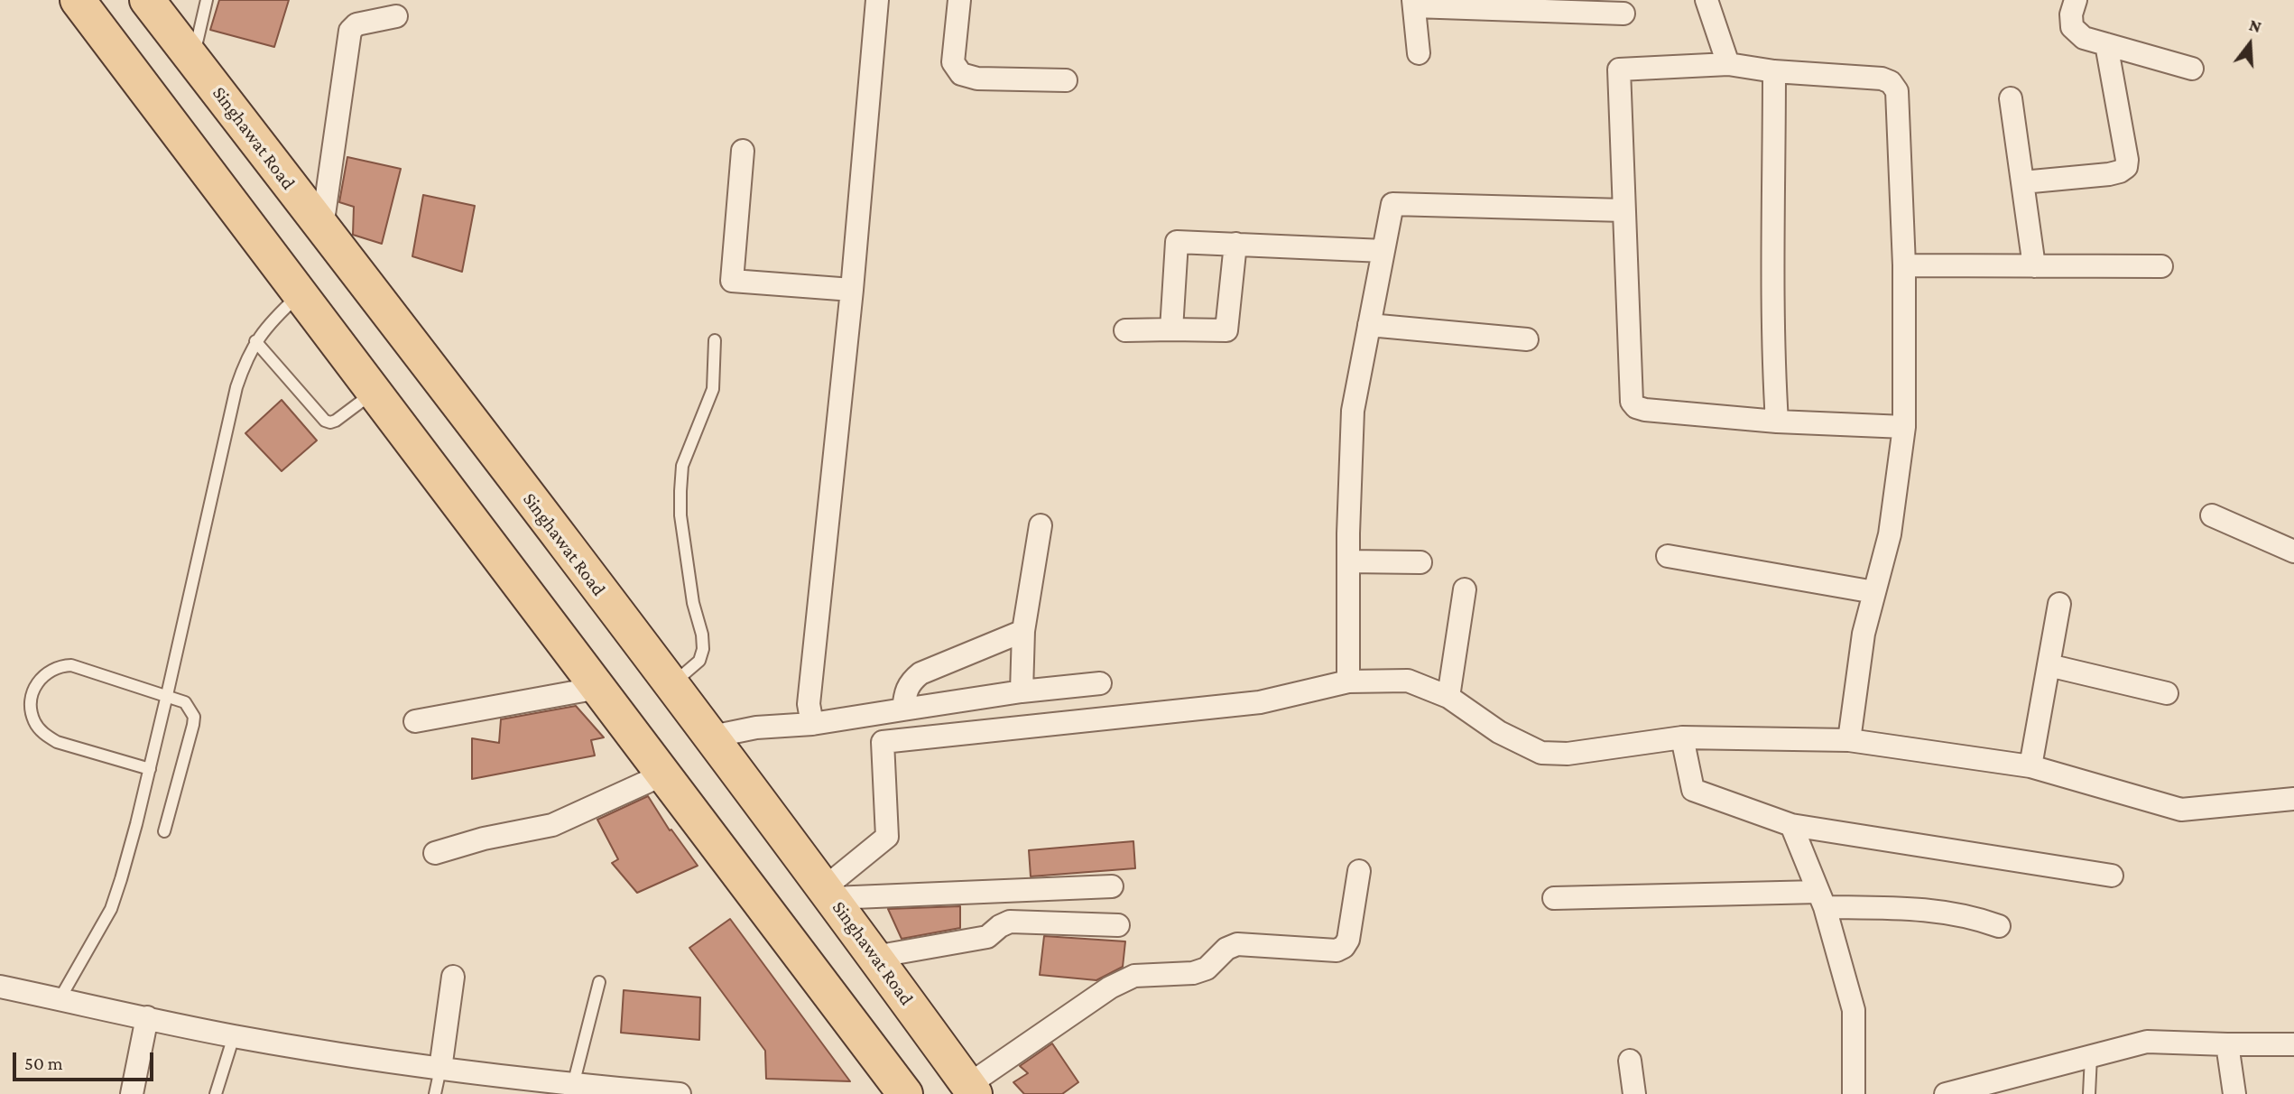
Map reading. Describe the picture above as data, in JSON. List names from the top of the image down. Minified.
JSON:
{"streets":{"main road":["Singhawat Road"]},"scale_bar":"50 m","north":"top"}
